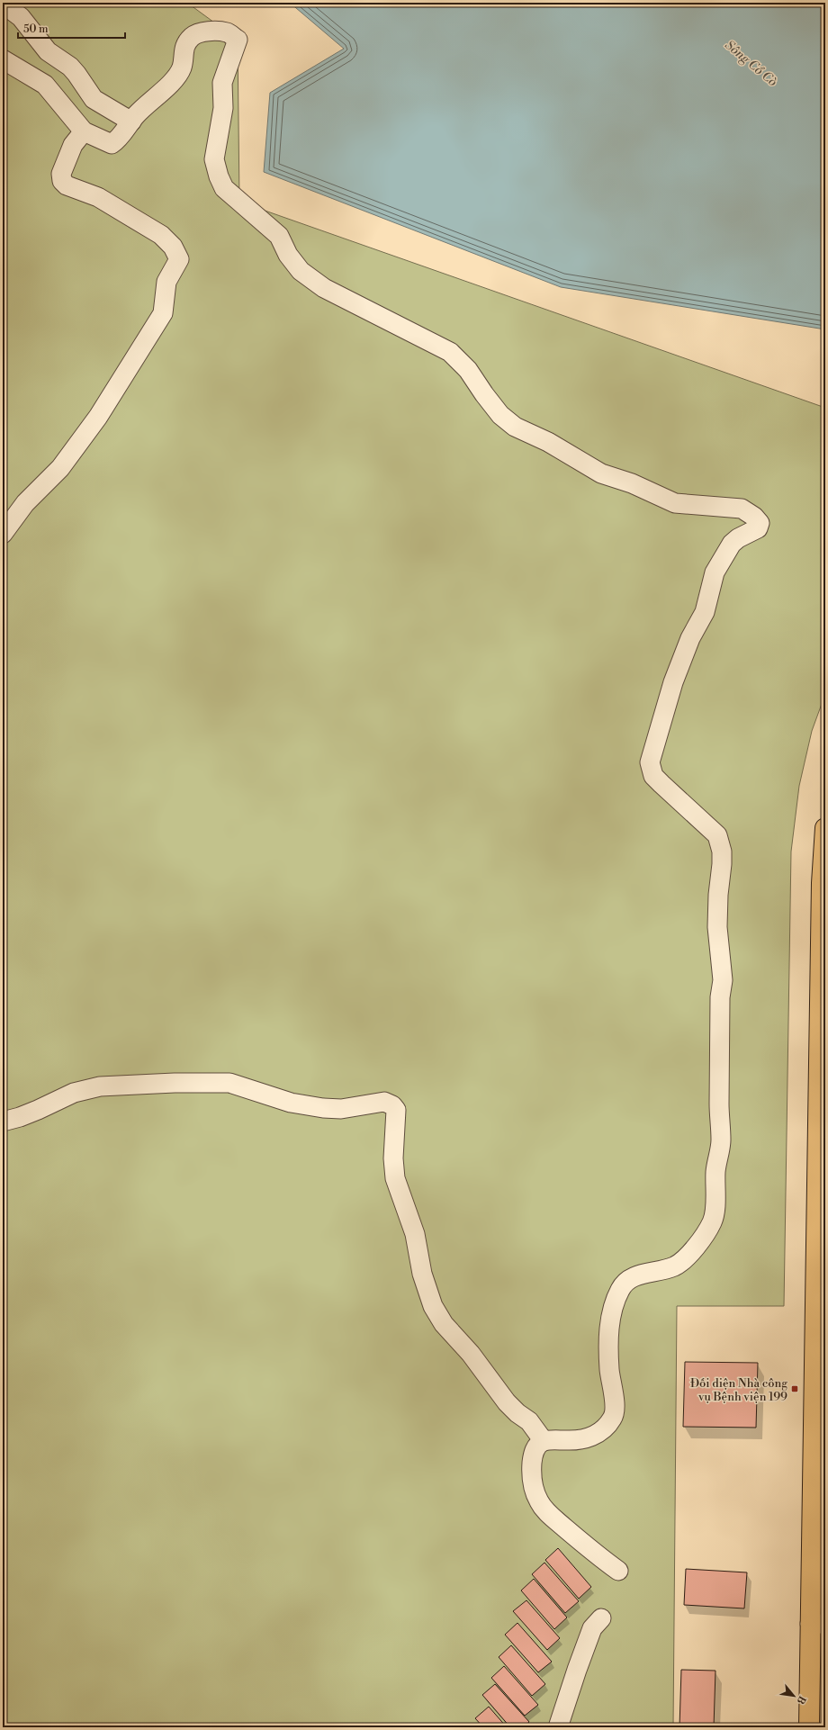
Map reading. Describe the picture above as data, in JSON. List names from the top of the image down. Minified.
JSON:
{"water":["Sông Cổ Cò"],"places":{"transit":["Đối diện Nhà công vụ Bệnh viện 199"]},"scale_bar":"50 m","north":"bottom right"}
